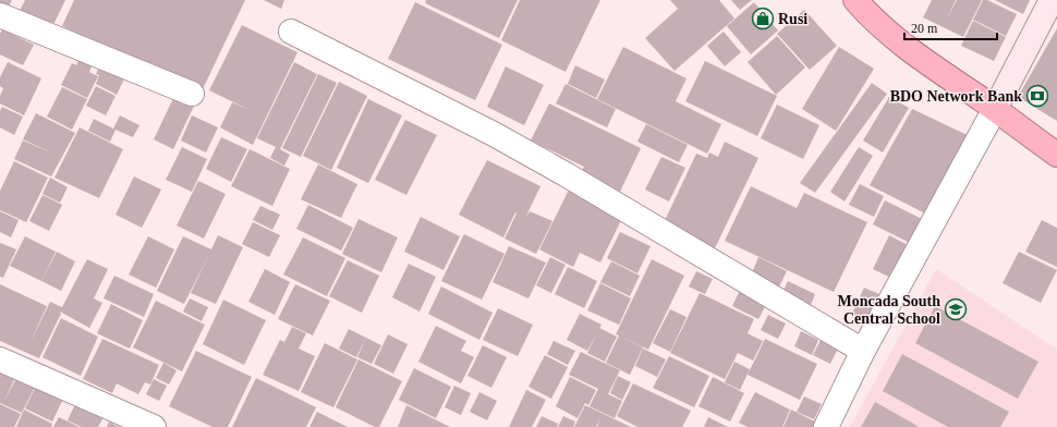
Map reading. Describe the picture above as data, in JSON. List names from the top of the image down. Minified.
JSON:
{"places":{"shop":["Rusi"],"bank":["BDO Network Bank"],"school or university":["Moncada South Central School"]},"scale_bar":"20 m"}
